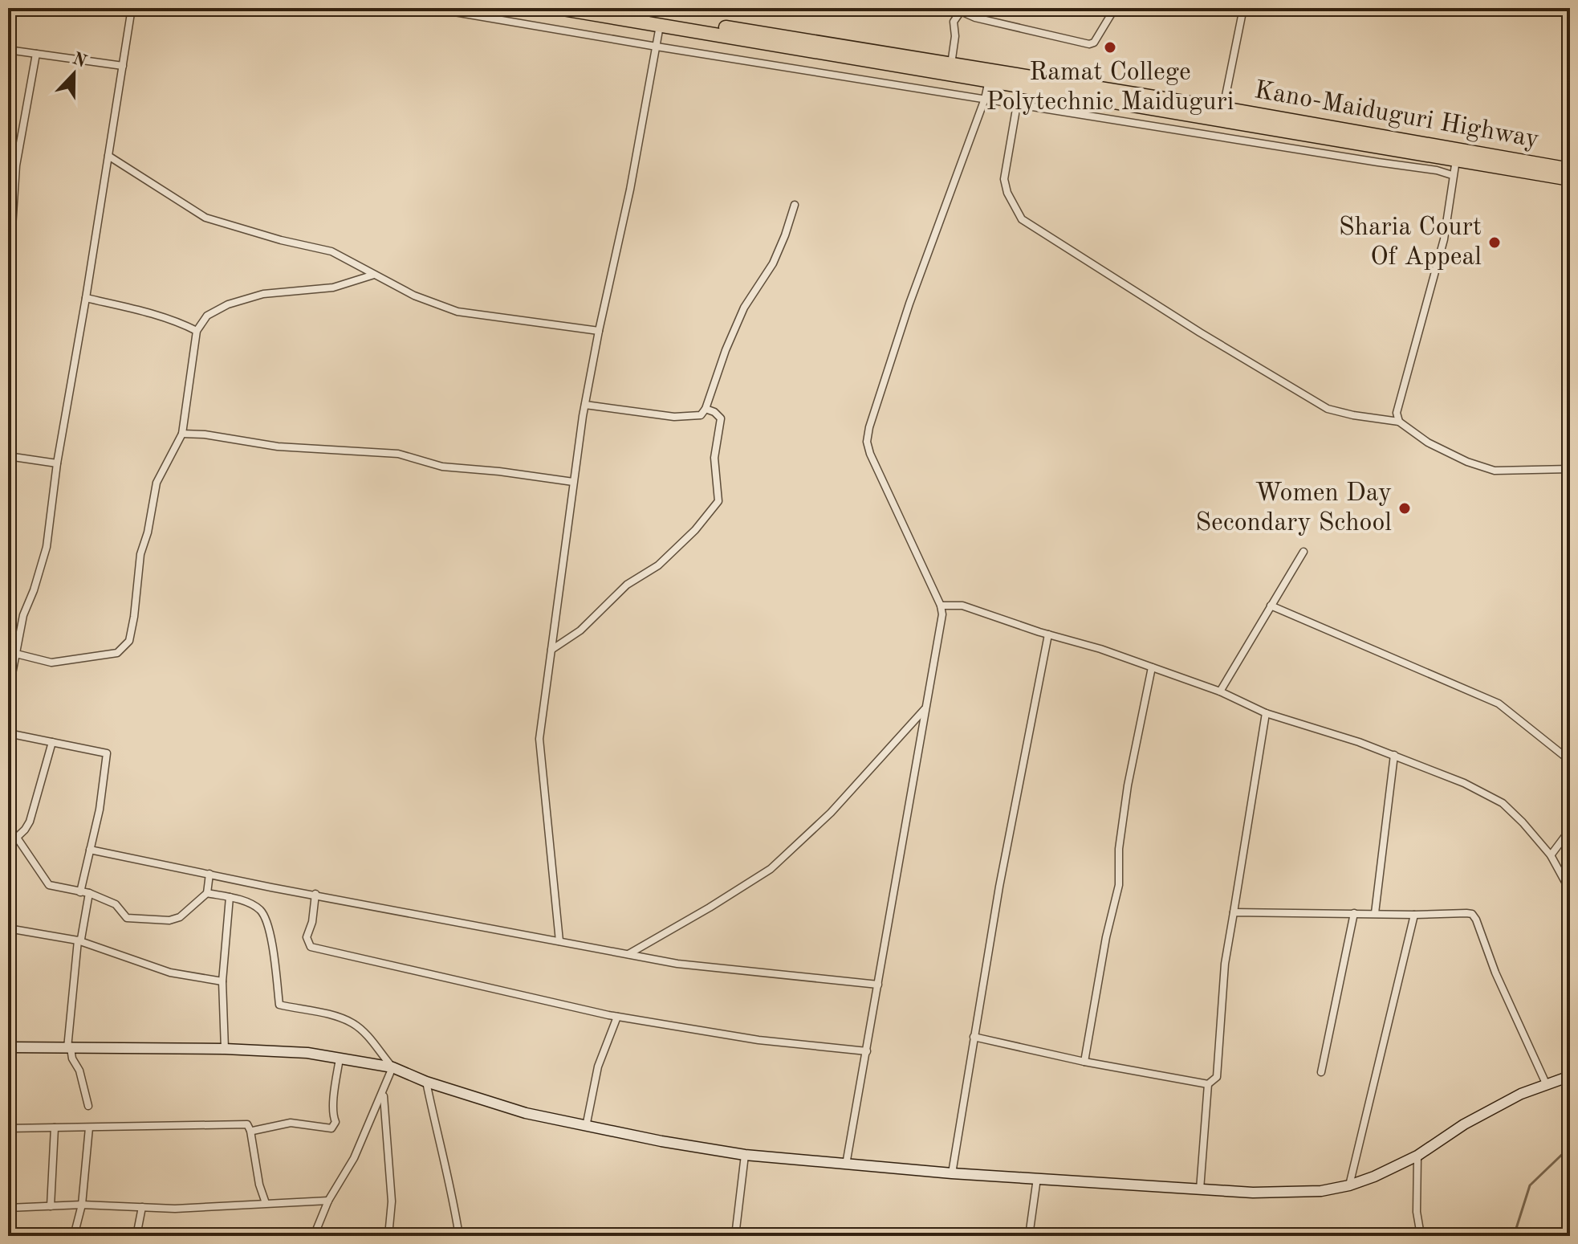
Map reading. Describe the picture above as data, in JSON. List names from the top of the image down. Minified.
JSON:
{"streets":{"highway":["Kano-Maiduguri Highway"]},"places":["Ramat College Polytechnic Maiduguri","Sharia Court Of Appeal","Women Day Secondary School"],"north":"top"}
